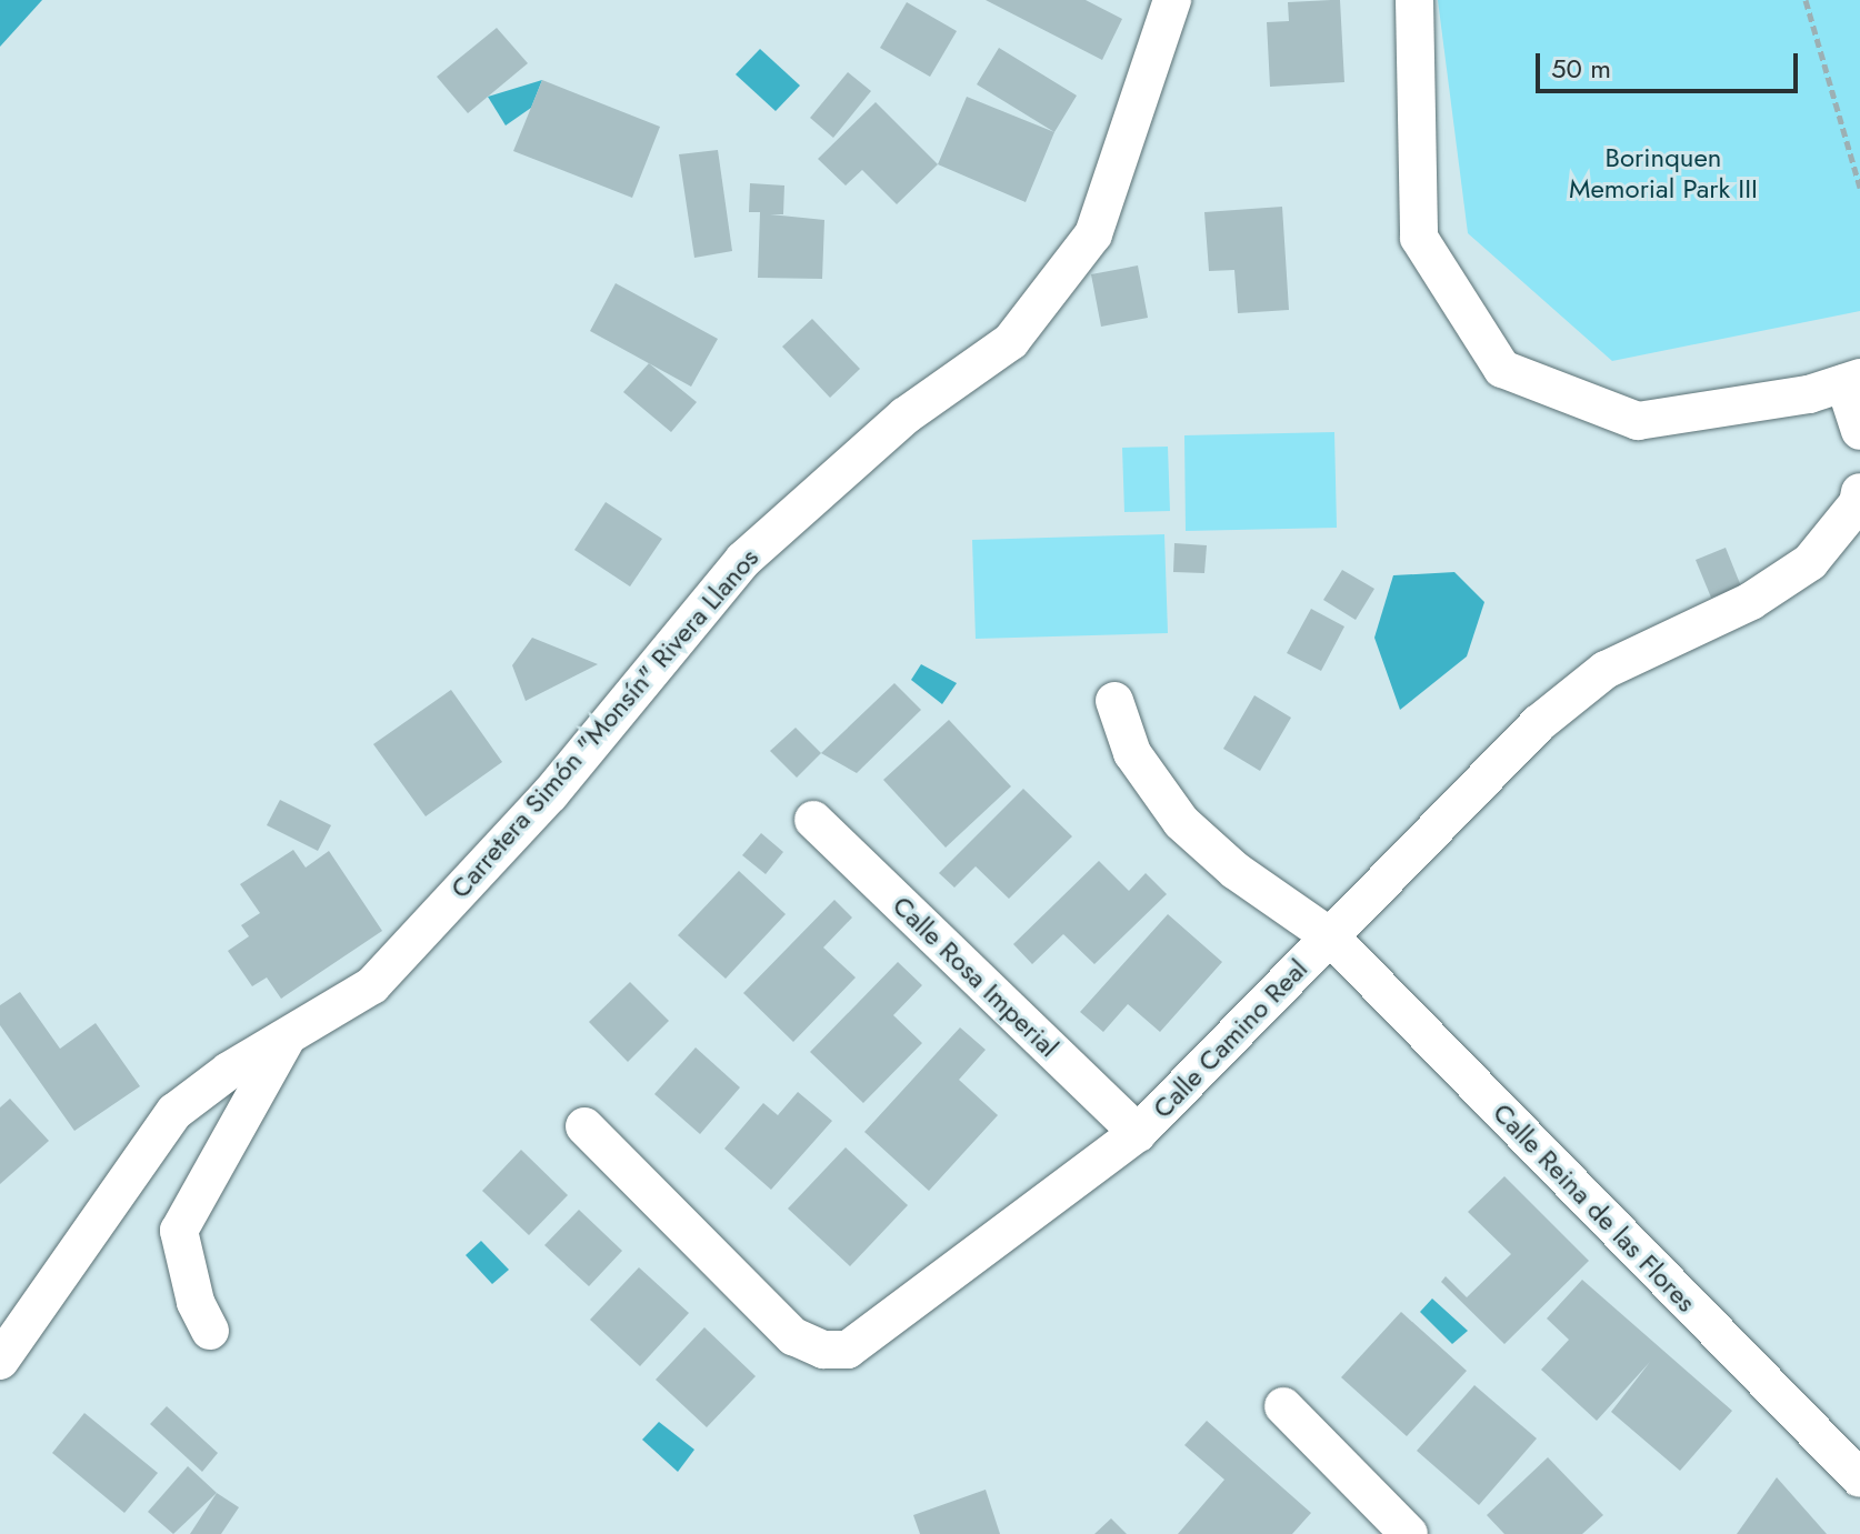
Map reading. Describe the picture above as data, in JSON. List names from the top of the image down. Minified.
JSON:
{"streets":{"street":["Carretera Simón \"Monsín\" Rivera Llanos","Calle Rosa Imperial","Calle Camino Real","Calle Reina de las Flores"]},"crossings":[["Calle Rosa Imperial","Calle Camino Real"],["Calle Camino Real","Calle Reina de las Flores"]],"parks":["Borinquen Memorial Park III"],"scale_bar":"50 m"}
